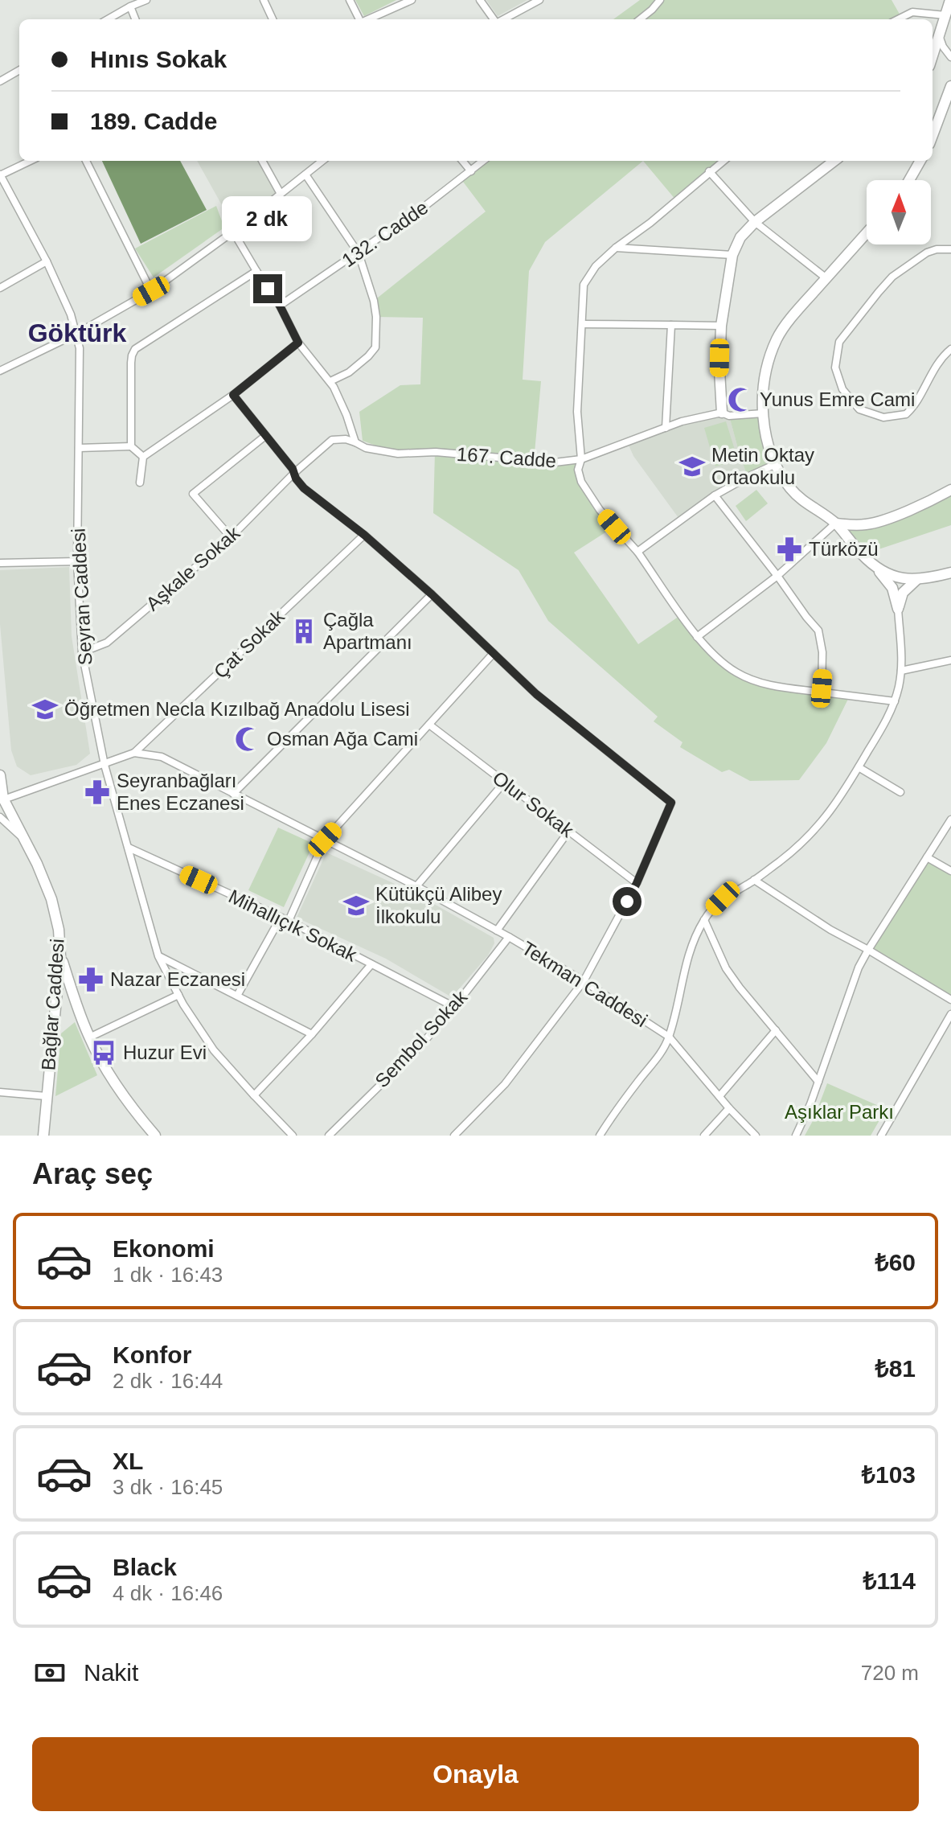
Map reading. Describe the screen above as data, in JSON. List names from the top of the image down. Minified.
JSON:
{"streets":{"main road":["Bağlar Caddesi"],"street":["132. Cadde","167. Cadde","Aşkale Sokak","Seyran Caddesi","Çat Sokak","Olur Sokak","Mihallıçık Sokak","Tekman Caddesi","Sembol Sokak"]},"crossings":[["167. Cadde","Aşkale Sokak"],["Aşkale Sokak","Seyran Caddesi"],["Seyran Caddesi","Mihallıçık Sokak"],["Çat Sokak","Tekman Caddesi"],["Mihallıçık Sokak","Sembol Sokak"],["Tekman Caddesi","Sembol Sokak"]],"districts":["Göktürk"],"parks":["Aşıklar Parkı"],"places":{"mosque":["Yunus Emre Cami","Osman Ağa Cami"],"school or university":["Metin Oktay Ortaokulu","Öğretmen Necla Kızılbağ Anadolu Lisesi","Kütükçü Alibey İlkokulu"],"pharmacy":["Türközü","Seyranbağları Enes Eczanesi","Nazar Eczanesi"],"building":["Çağla Apartmanı"],"bus stop":["Huzur Evi"]},"north":"top","page":{"banner":["Hınıs Sokak","189. Cadde"],"bubble":"2 dk","heading":"Araç seç","list":[{"name":"Ekonomi","note":"1 dk · 16:43","value":"₺60"},{"name":"Konfor","note":"2 dk · 16:44","value":"₺81"},{"name":"XL","note":"3 dk · 16:45","value":"₺103"},{"name":"Black","note":"4 dk · 16:46","value":"₺114"}],"pay":["Nakit","720 m"],"buttons":"Onayla"}}
